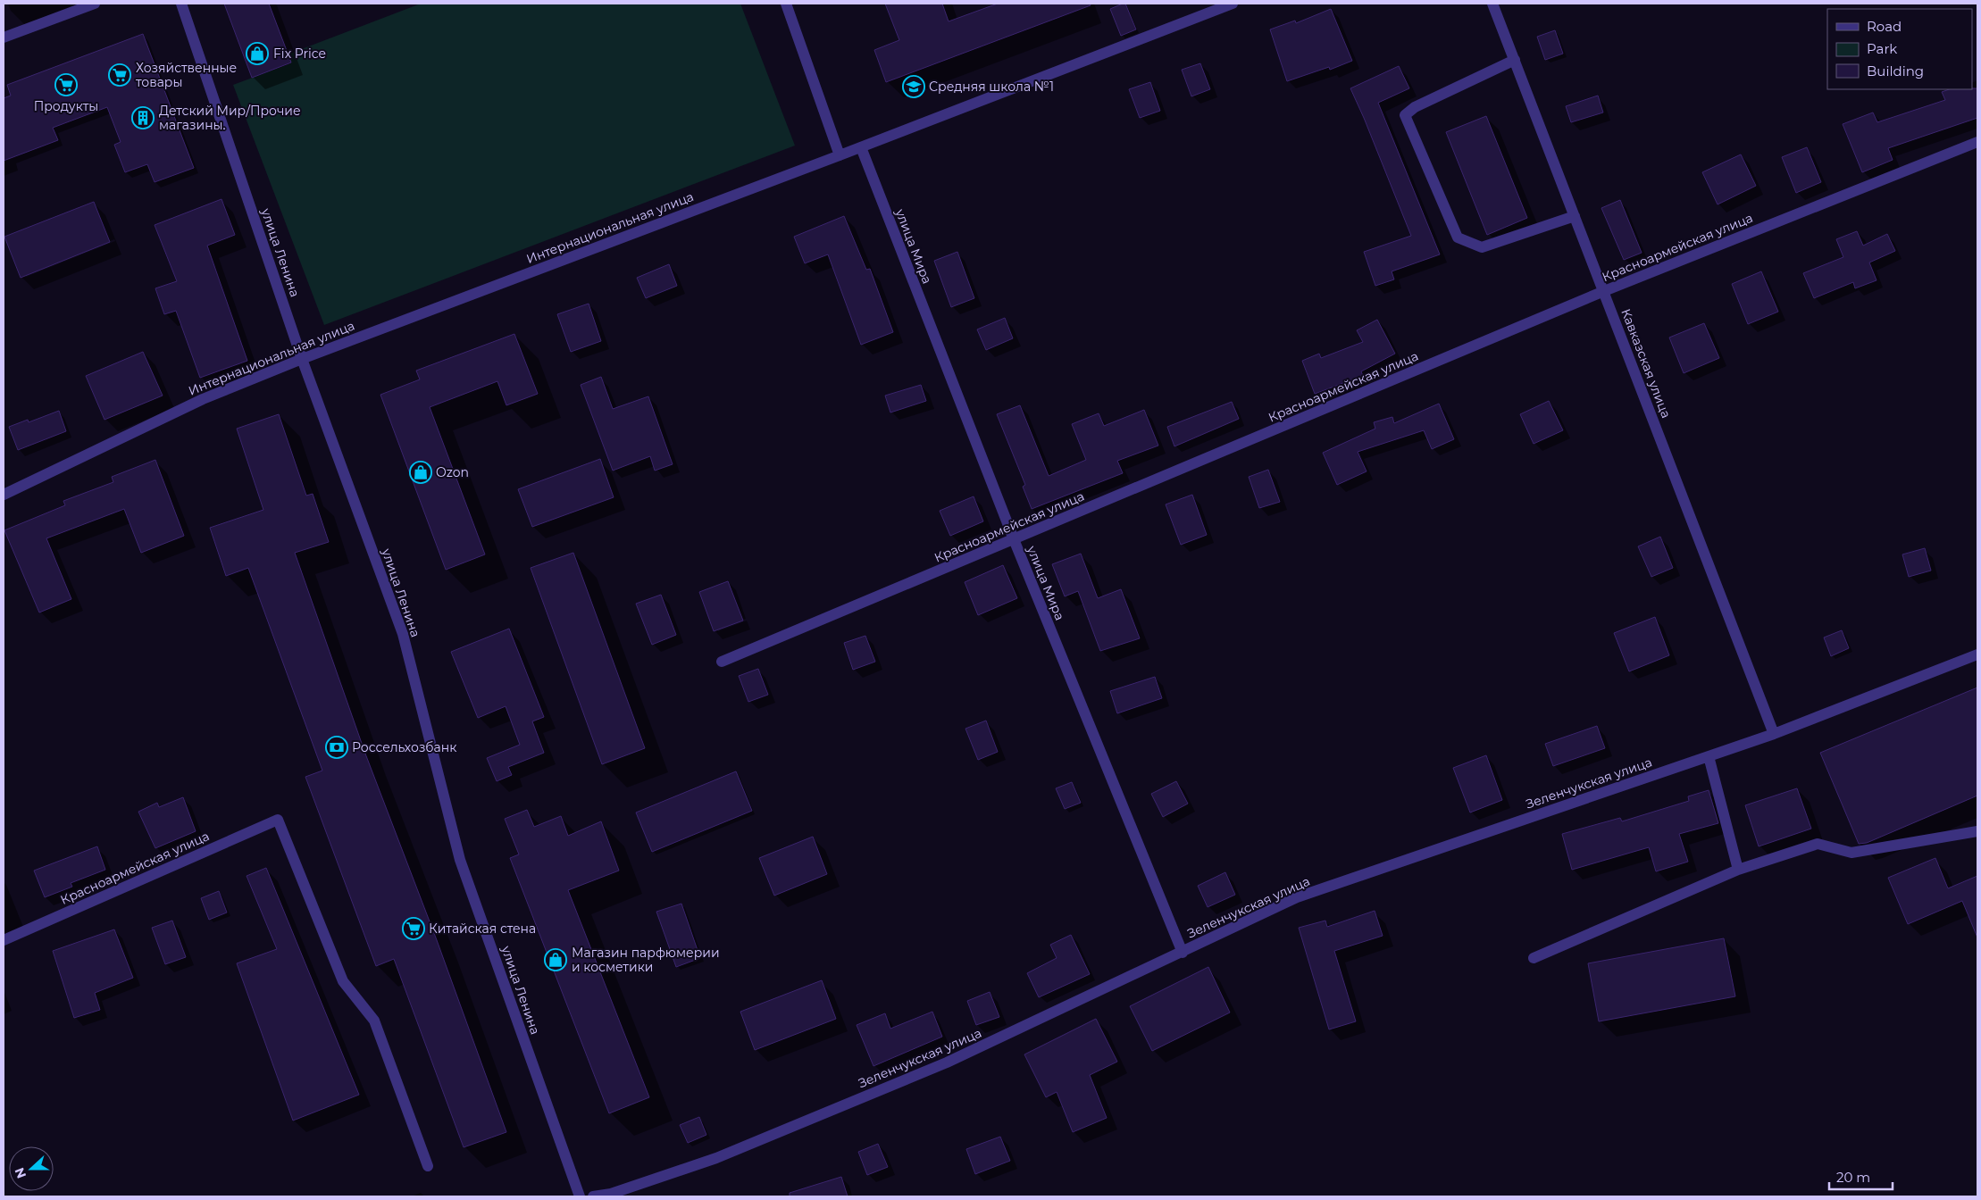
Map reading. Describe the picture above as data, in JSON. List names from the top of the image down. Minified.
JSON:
{"streets":{"street":["Интернациональная улица","улица Мира","Красноармейская улица","улица Ленина","Кавказская улица","Зеленчукская улица"]},"crossings":[["Интернациональная улица","улица Мира"],["Интернациональная улица","улица Ленина"],["улица Мира","Красноармейская улица"],["улица Мира","Зеленчукская улица"],["Красноармейская улица","Кавказская улица"],["Кавказская улица","Зеленчукская улица"]],"places":{"shop":["Fix Price","Ozon","Магазин парфюмерии и косметики"],"supermarket":["Хозяйственные товары","Продукты","Китайская стена"],"school or university":["Средняя школа №1"],"building":["Детский Мир/Прочие магазины."],"bank":["Россельхозбанк"]},"legend":["Road","Park","Building"],"scale_bar":"20 m","north":"left"}
